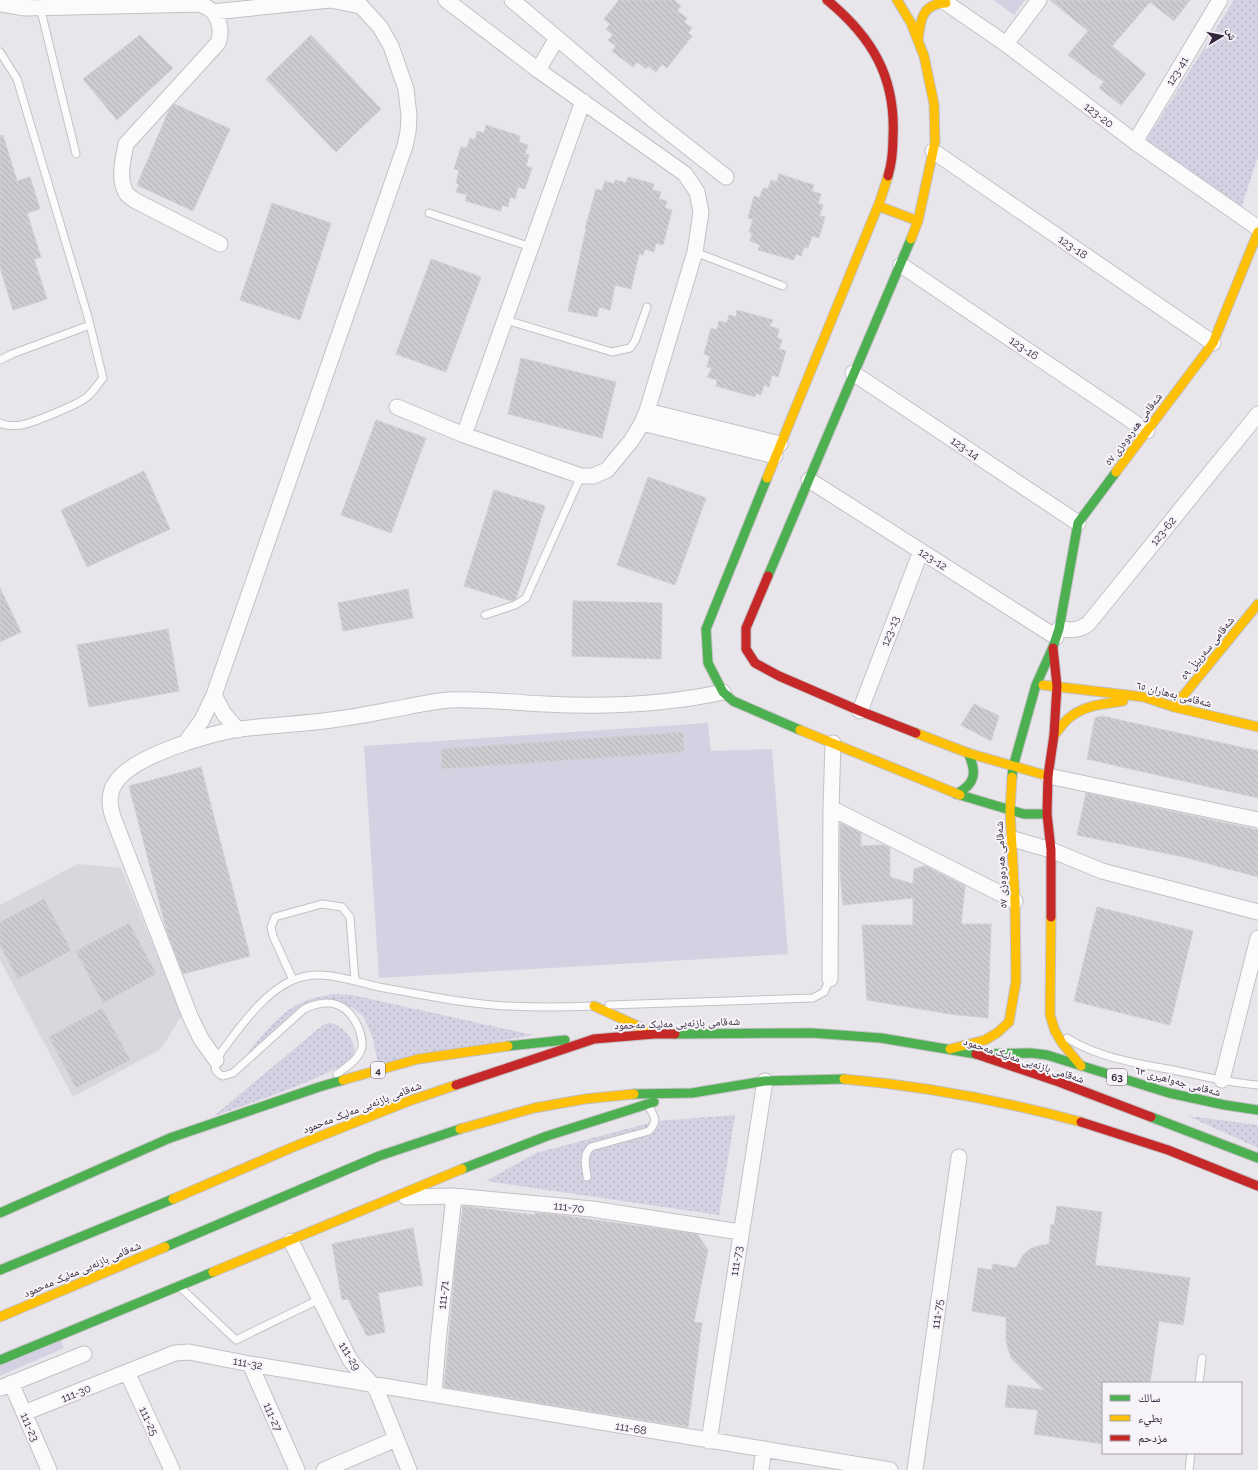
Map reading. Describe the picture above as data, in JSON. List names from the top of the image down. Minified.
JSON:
{"streets":{"main road":["شەقامی هەرەوەزی ٥٧","شەقامی سەرپێڵ ٥٩","شەقامی بەهاران ٦٥","شەقامی بازنەیی مەلیک مەحمود","4","63","شەقامی جەواهیری ٦٣"],"street":["123-41","123-20","123-18","123-16","123-14","123-62","123-12","123-13","111-70","111-73","111-71","111-75","111-29","111-32","111-30","111-27","111-25","111-23","111-68"]},"crossings":[["123-41","123-20"],["123-18","شەقامی هەرەوەزی ٥٧"],["123-16","شەقامی هەرەوەزی ٥٧"],["شەقامی هەرەوەزی ٥٧","123-14"],["شەقامی هەرەوەزی ٥٧","123-62"],["شەقامی هەرەوەزی ٥٧","123-12"],["شەقامی هەرەوەزی ٥٧","شەقامی بەهاران ٦٥"],["شەقامی هەرەوەزی ٥٧","شەقامی بازنەیی مەلیک مەحمود"],["شەقامی هەرەوەزی ٥٧","شەقامی جەواهیری ٦٣"],["123-62","123-12"],["123-12","123-13"],["شەقامی سەرپێڵ ٥٩","شەقامی بەهاران ٦٥"],["شەقامی بازنەیی مەلیک مەحمود","4"],["شەقامی بازنەیی مەلیک مەحمود","شەقامی جەواهیری ٦٣"],["شەقامی بازنەیی مەلیک مەحمود","111-73"],["111-70","111-73"],["111-70","111-71"],["111-73","111-68"],["111-71","111-68"],["111-29","111-32"],["111-29","111-68"],["111-32","111-30"],["111-32","111-27"],["111-32","111-25"],["111-32","111-68"],["111-30","111-25"],["111-30","111-23"]],"legend":["سالك","بطيء","مزدحم"],"north":"right"}
